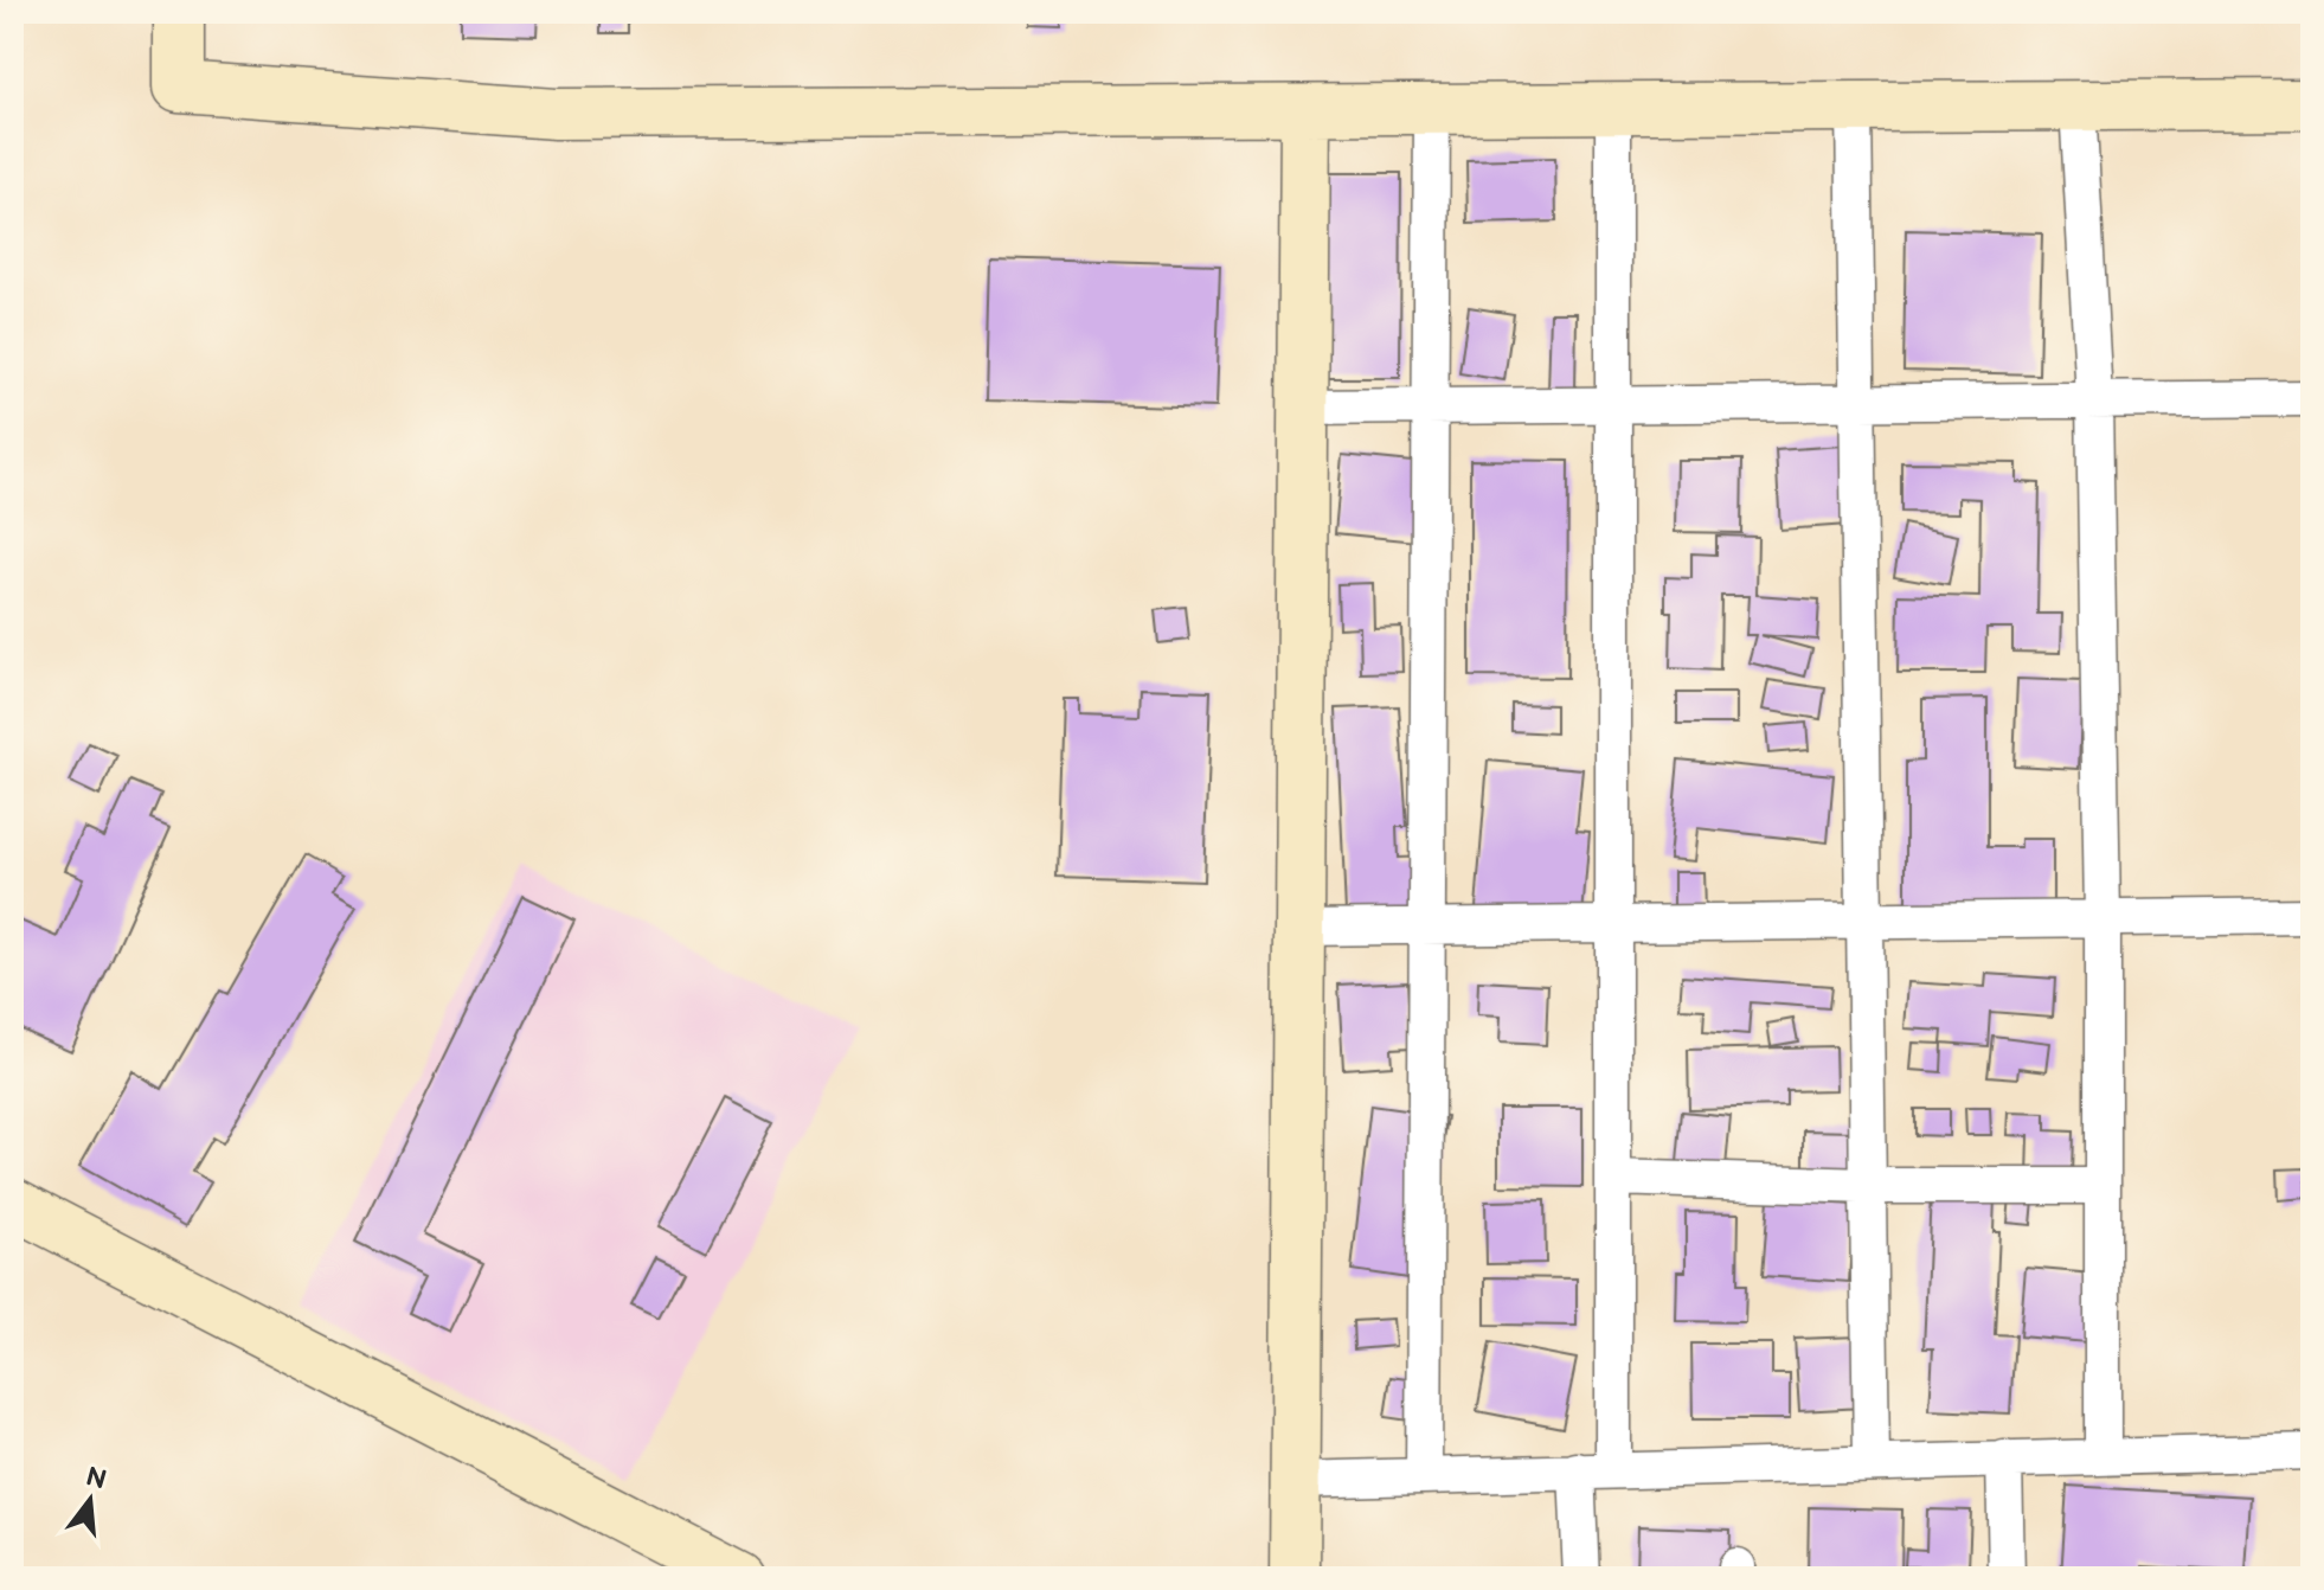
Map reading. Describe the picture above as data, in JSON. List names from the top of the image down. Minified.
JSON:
{"north":"top"}
